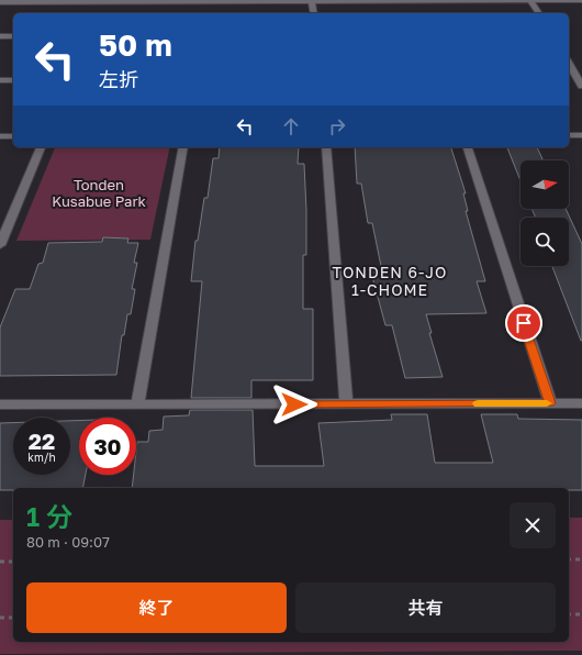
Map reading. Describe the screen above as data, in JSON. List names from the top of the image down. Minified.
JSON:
{"districts":["TONDEN 6-JO 1-CHOME"],"parks":["Tonden Kusabue Park"],"north":"right","page":{"turn":["50 m","左折"],"speed":"22 km/h","limit":"30","heading":["1 分","80 m · 09:07"],"buttons":["終了","共有"]}}
